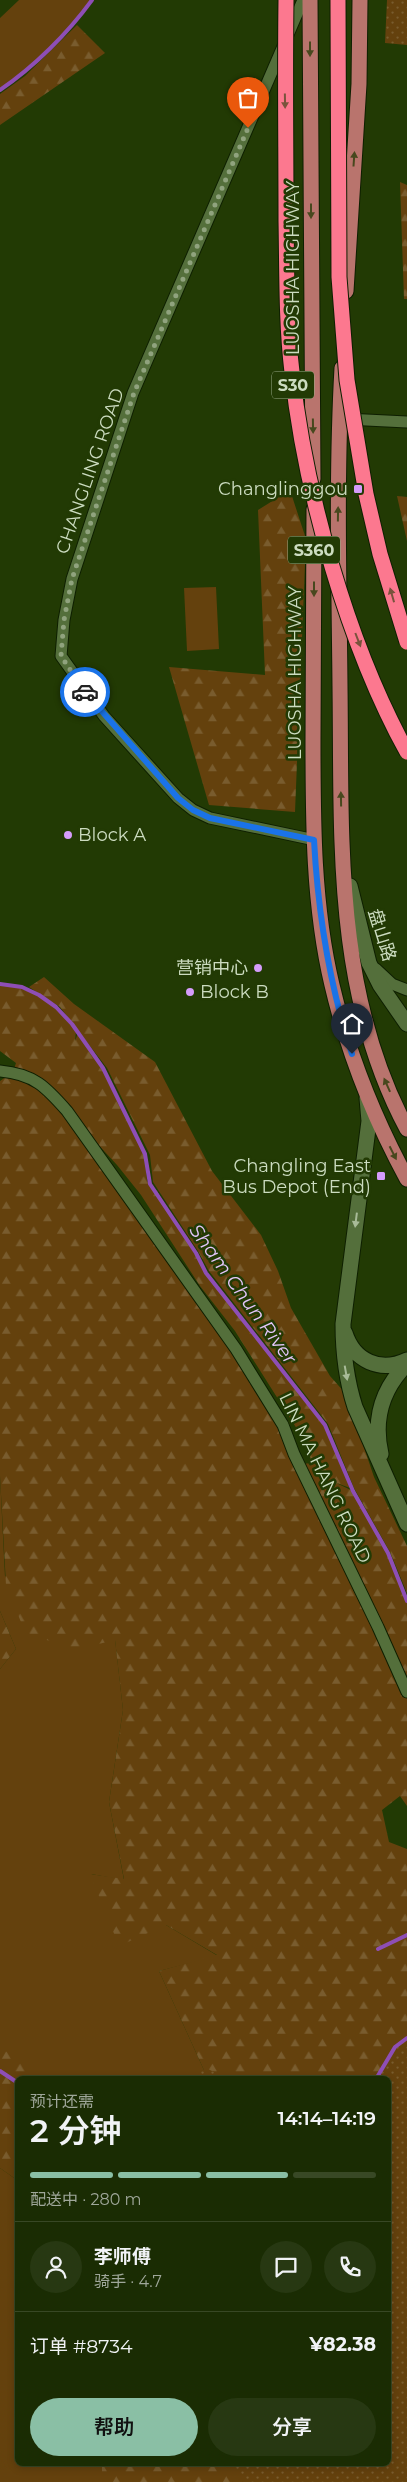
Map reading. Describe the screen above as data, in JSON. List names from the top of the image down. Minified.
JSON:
{"streets":{"highway":["S30"],"main road":["LUOSHA HIGHWAY","S360","盘山路"],"street":["CHANGLING ROAD","LIN MA HANG ROAD"]},"crossings":[["LUOSHA HIGHWAY","CHANGLING ROAD"],["S360","盘山路"]],"water":["Sham Chun River"],"places":{"transit":["Changlinggou","Changling East Bus Depot (End)"],"other":["Block A","营销中心","Block B"]},"page":{"heading":["2 分钟","预计还需","14:14–14:19"],"panel":["李师傅","骑手 · 4.7","订单 #8734","¥82.38"],"bar":"配送中 · 280 m","buttons":["帮助","分享"]}}
